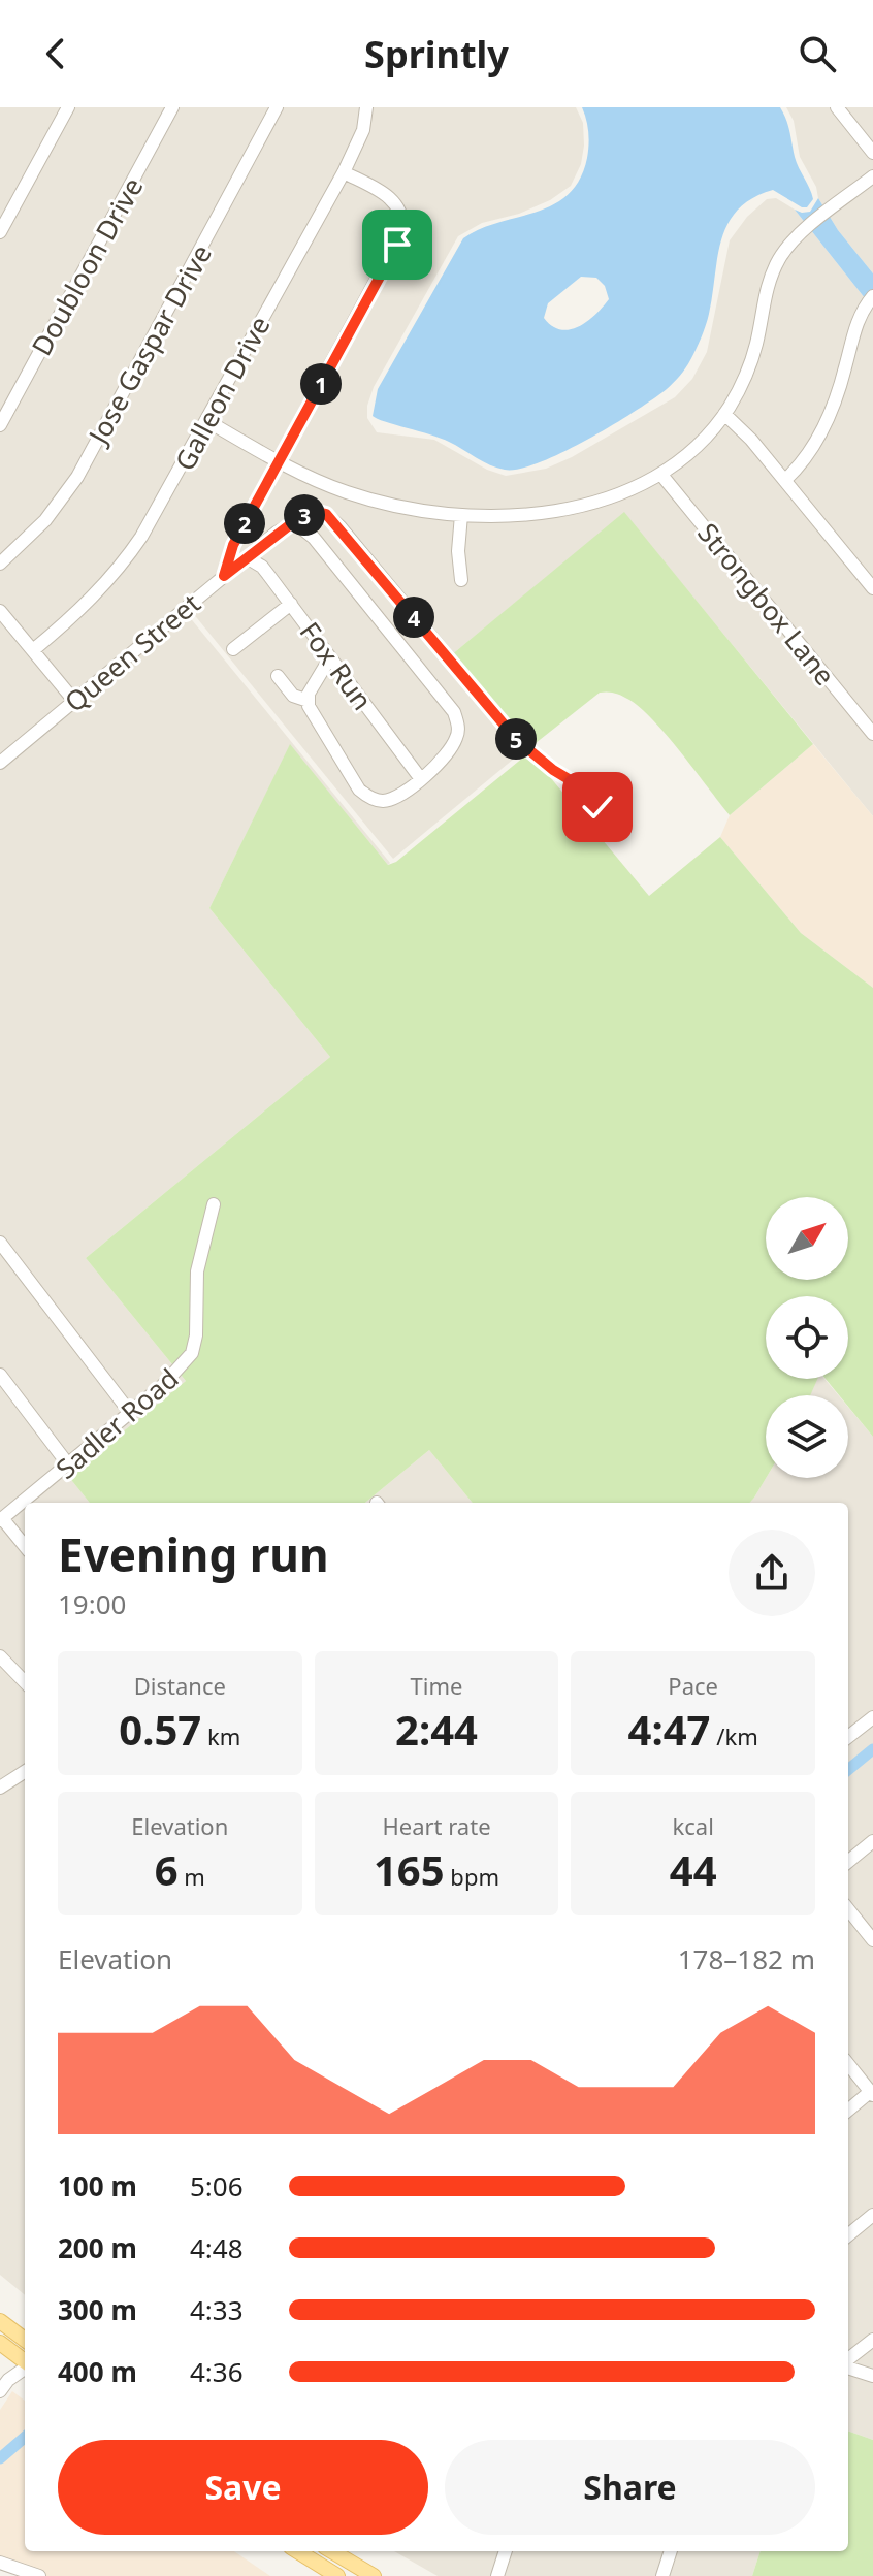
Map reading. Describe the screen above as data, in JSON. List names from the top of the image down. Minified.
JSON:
{"streets":{"street":["Doubloon Drive","Jose Gaspar Drive","Galleon Drive","Strongbox Lane","Queen Street","Fox Run","Sadler Road"]},"crossings":[["Queen Street","Fox Run"]],"north":"top right","page":{"header":"Sprintly","pins":["1","3","2","4","5"],"heading":["Evening run","19:00"],"stats":[["Distance","0.57 km"],["Time","2:44"],["Pace","4:47 /km"],["Elevation","6 m"],["Heart rate","165 bpm"],["kcal","44"]],"chart":["Elevation","178–182 m"],"list":[{"name":"100 m","note":"5:06"},{"name":"200 m","note":"4:48"},{"name":"300 m","note":"4:33"},{"name":"400 m","note":"4:36"}],"buttons":["Save","Share"]}}
